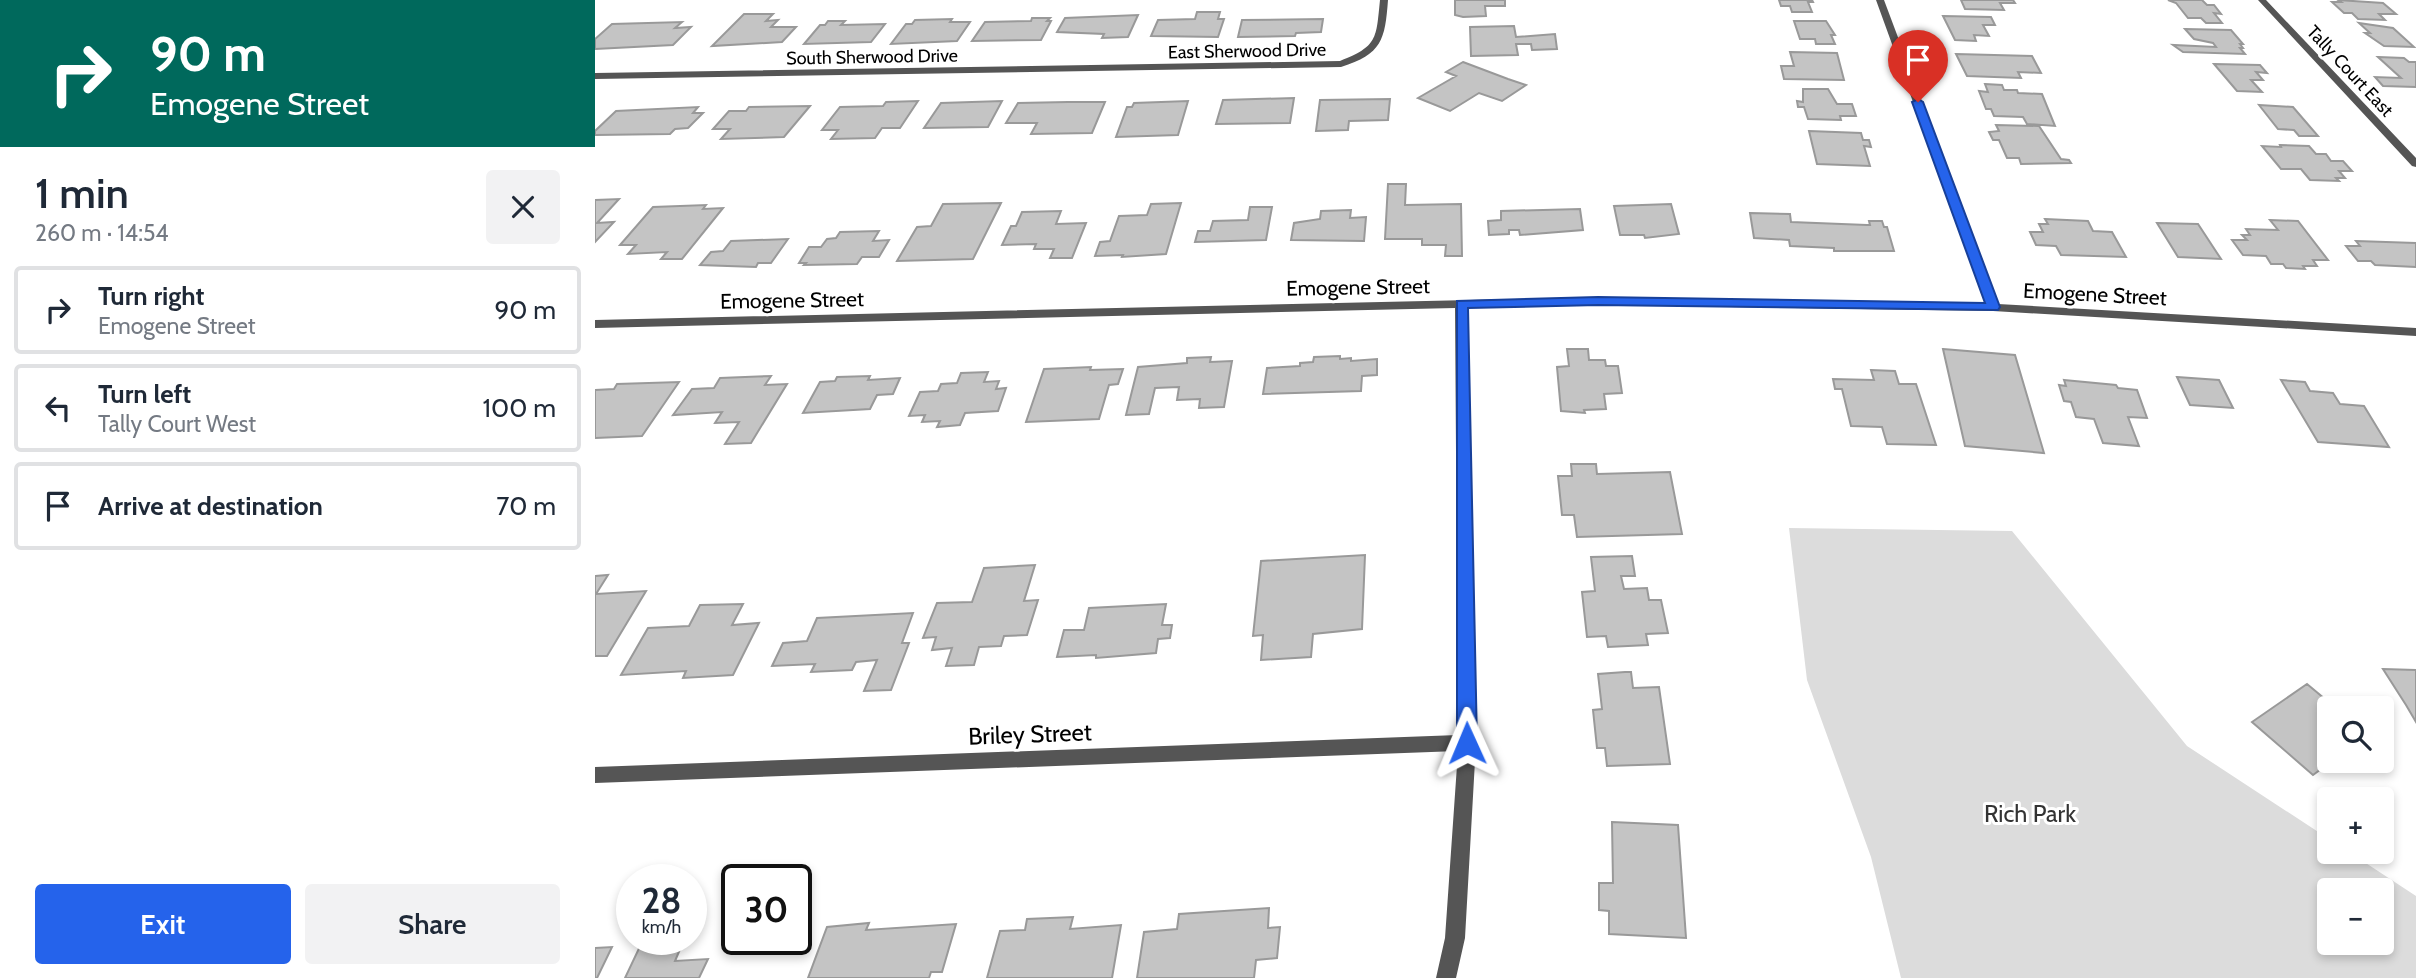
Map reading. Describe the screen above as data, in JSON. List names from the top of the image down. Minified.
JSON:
{"streets":{"street":["East Sherwood Drive","South Sherwood Drive","Tally Court East","Emogene Street","Briley Street"]},"crossings":[["East Sherwood Drive","South Sherwood Drive"]],"parks":["Rich Park"],"page":{"turn":["90 m","Emogene Street"],"heading":["1 min","260 m · 14:54"],"list":[{"name":"Turn right","note":"Emogene Street","value":"90 m"},{"name":"Turn left","note":"Tally Court West","value":"100 m"},{"name":"Arrive at destination","value":"70 m"}],"map_buttons":["+","−"],"speed":"28 km/h","limit":"30","buttons":["Exit","Share"]}}
